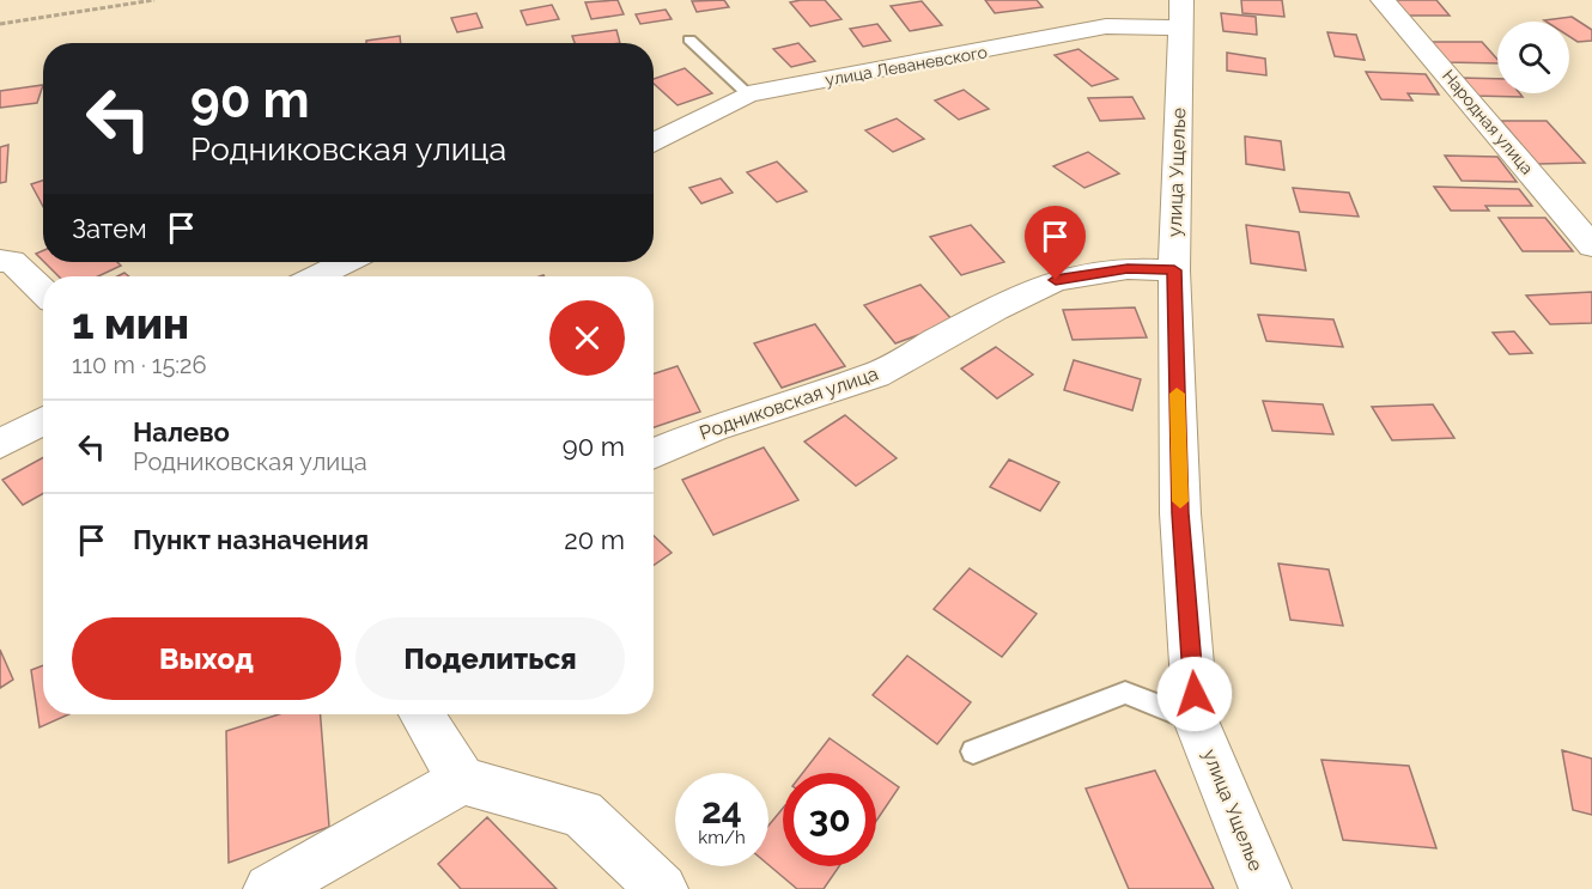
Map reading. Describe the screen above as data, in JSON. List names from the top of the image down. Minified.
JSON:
{"streets":{"street":["улица Леваневского","Народная улица","улица Ущелье","Родниковская улица"]},"crossings":[["улица Леваневского","улица Ущелье"],["улица Ущелье","Родниковская улица"]],"page":{"turn":["90 m","Родниковская улица"],"then":"Затем","heading":["1 мин","110 m · 15:26"],"list":[{"name":"Налево","note":"Родниковская улица","value":"90 m"},{"name":"Пункт назначения","value":"20 m"}],"buttons":["Выход","Поделиться"],"speed":"24 km/h","limit":"30"}}
